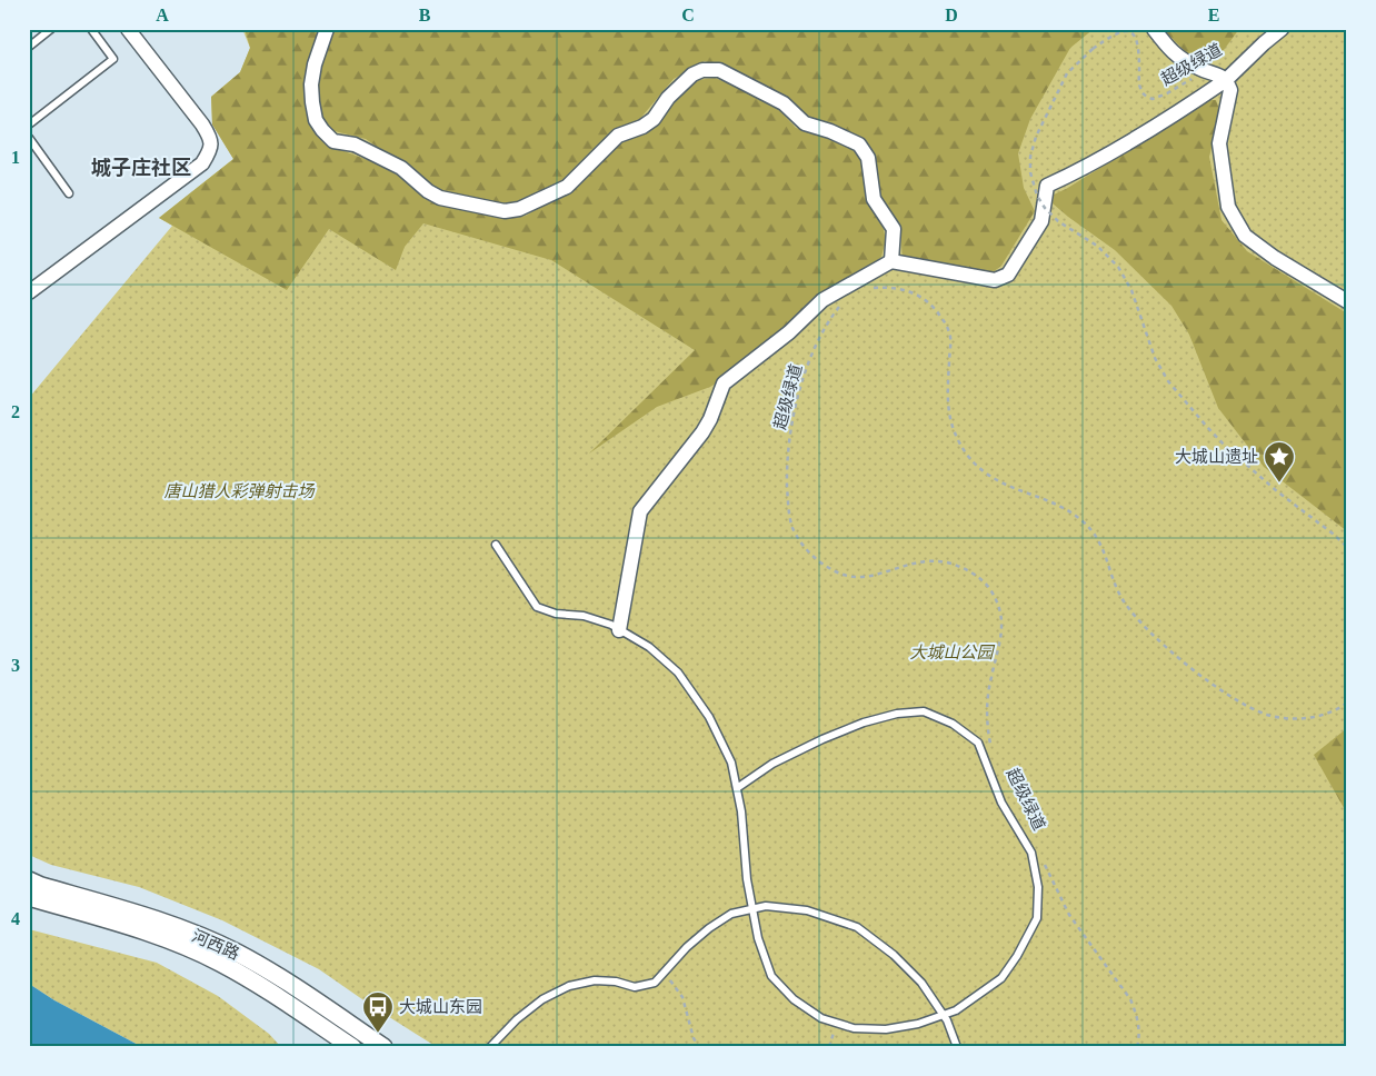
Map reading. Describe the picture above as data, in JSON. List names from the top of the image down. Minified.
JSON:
{"streets":{"street":["河西路"],"path":["超级绿道"]},"districts":["城子庄社区"],"parks":["唐山猎人彩弹射击场","大城山公园"],"places":{"place":["大城山遗址"],"bus stop":["大城山东园"]},"grid":{"columns":["A","B","C","D","E"],"rows":["1","2","3","4"]}}
